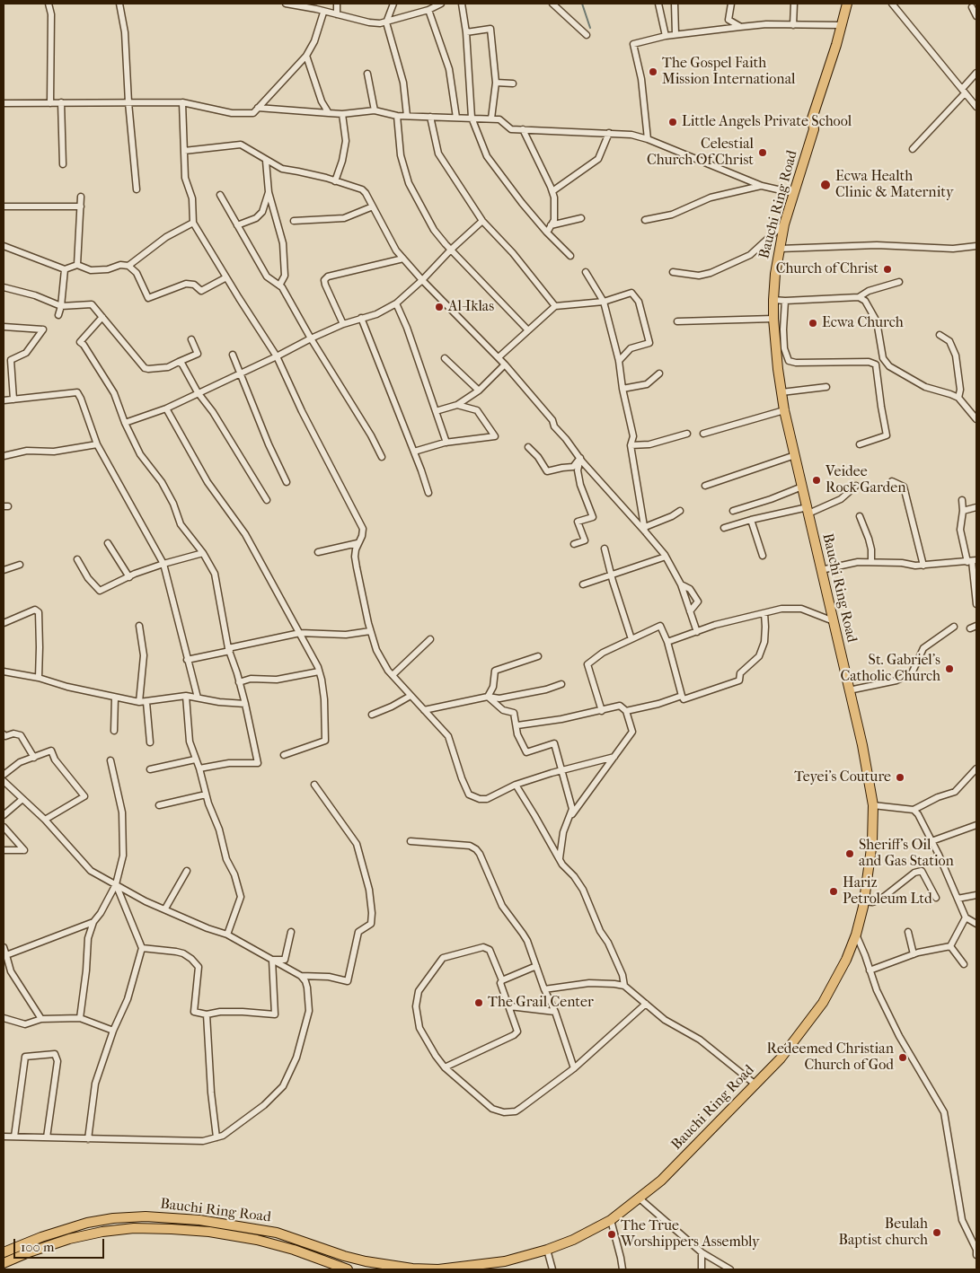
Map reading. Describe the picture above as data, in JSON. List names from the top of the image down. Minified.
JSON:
{"streets":{"main road":["Bauchi Ring Road"]},"places":["The Gospel Faith Mission International","Little Angels Private School","Celestial Church Of Christ","Ecwa Health Clinic & Maternity","Church of Christ","Al-Iklas","Ecwa Church","Veidee Rock Garden","St. Gabriel's Catholic Church","Teyei's Couture","Sheriff's Oil and Gas Station","Hariz Petroleum Ltd","The Grail Center","Redeemed Christian Church of God","Beulah Baptist church","The True Worshippers Assembly"],"scale_bar":"100 m"}
